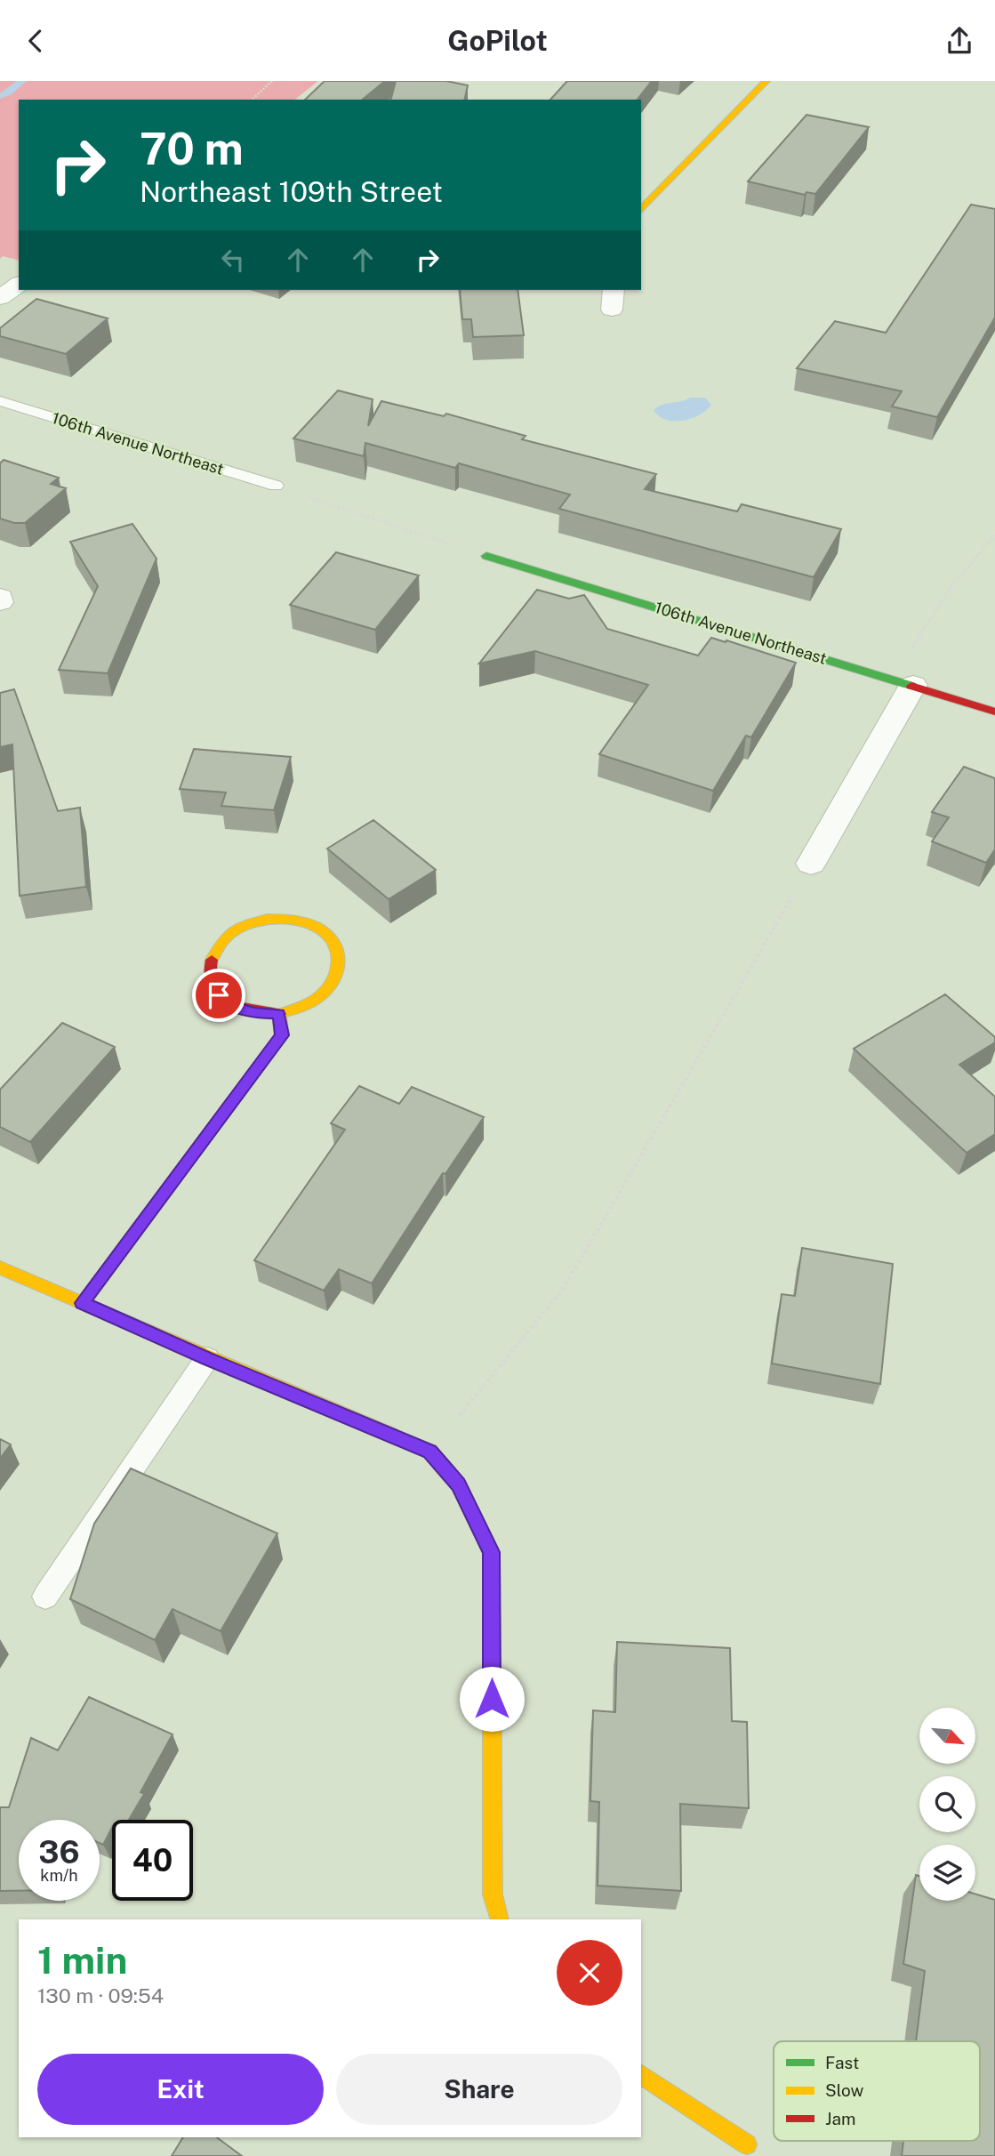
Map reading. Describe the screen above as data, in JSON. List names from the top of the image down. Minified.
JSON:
{"streets":{"street":["106th Avenue Northeast"]},"legend":["Fast","Slow","Jam"],"north":"bottom right","page":{"header":"GoPilot","turn":["70 m","Northeast 109th Street"],"speed":"36 km/h","limit":"40","heading":["1 min","130 m · 09:54"],"buttons":["Exit","Share"]}}
